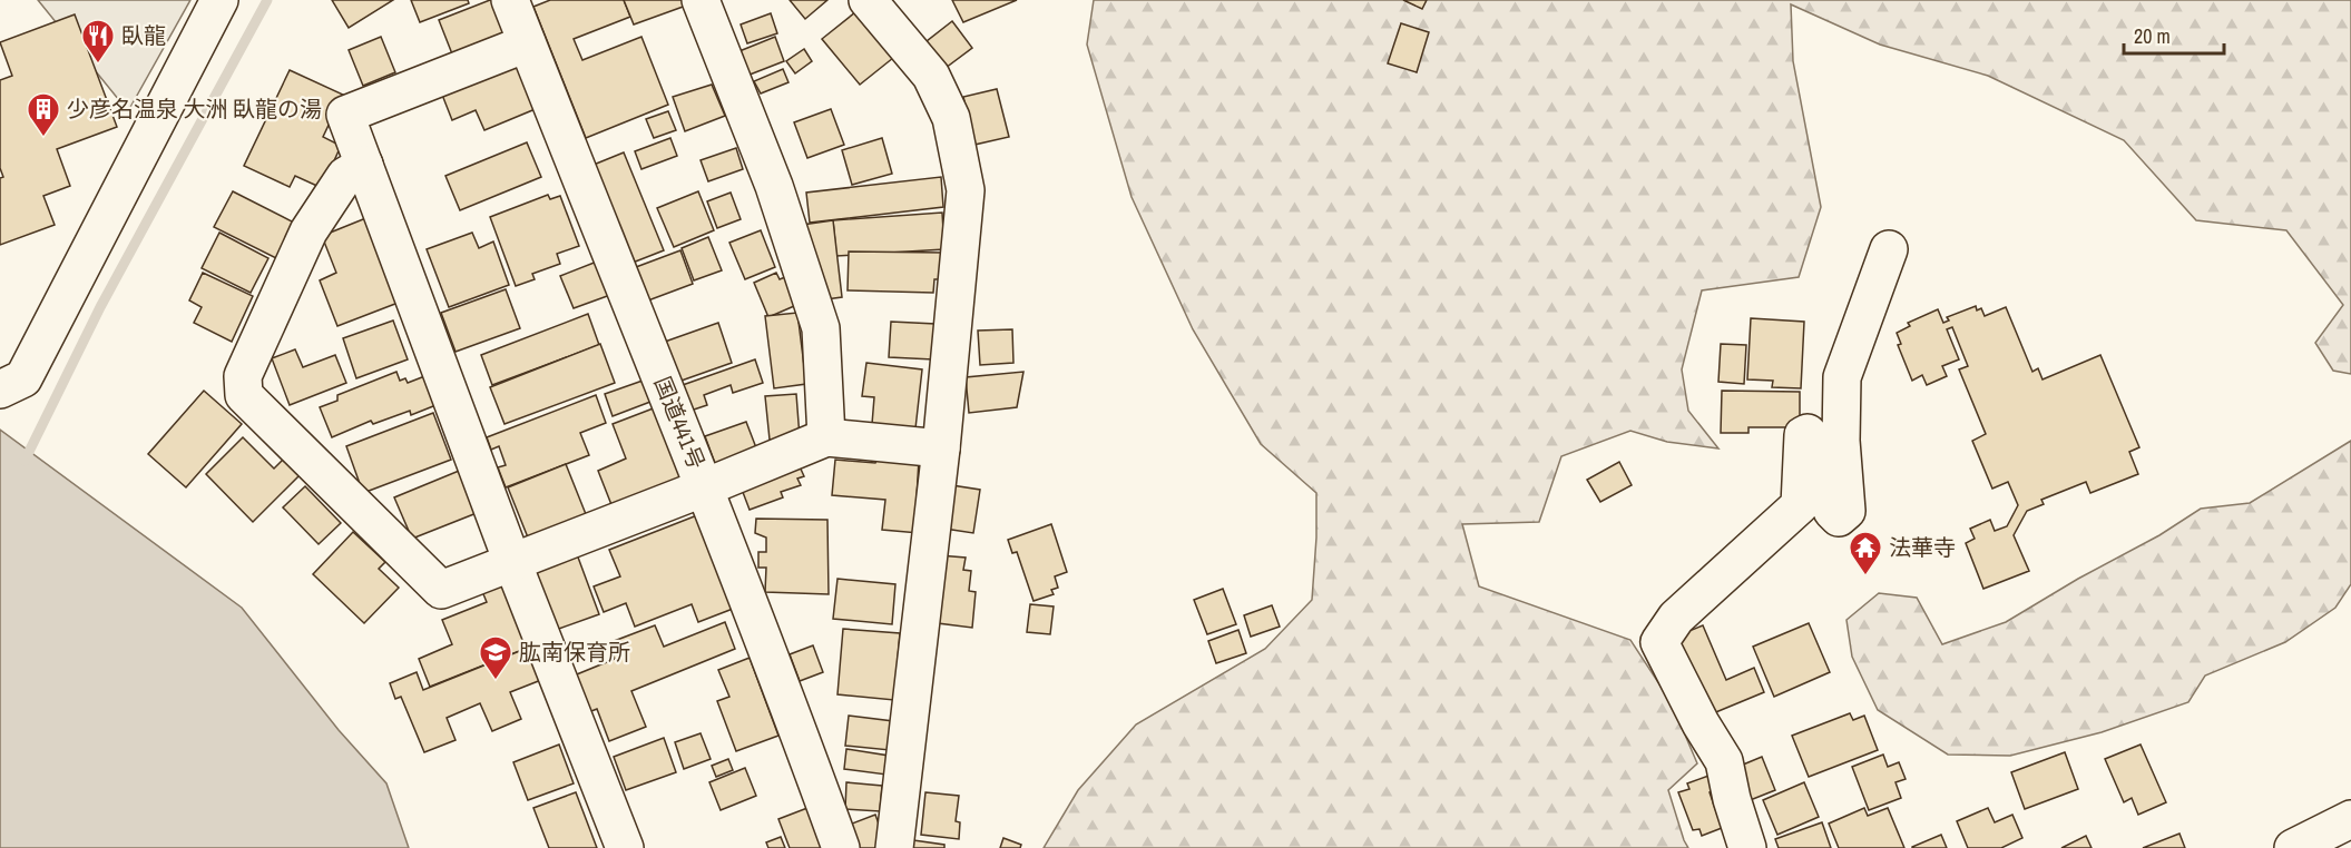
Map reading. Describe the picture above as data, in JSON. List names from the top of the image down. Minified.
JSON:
{"streets":{"main road":["国道441号"]},"places":{"restaurant":["臥龍"],"building":["少彦名温泉 大洲 臥龍の湯"],"temple":["法華寺"],"school or university":["肱南保育所"]},"scale_bar":"20 m"}
